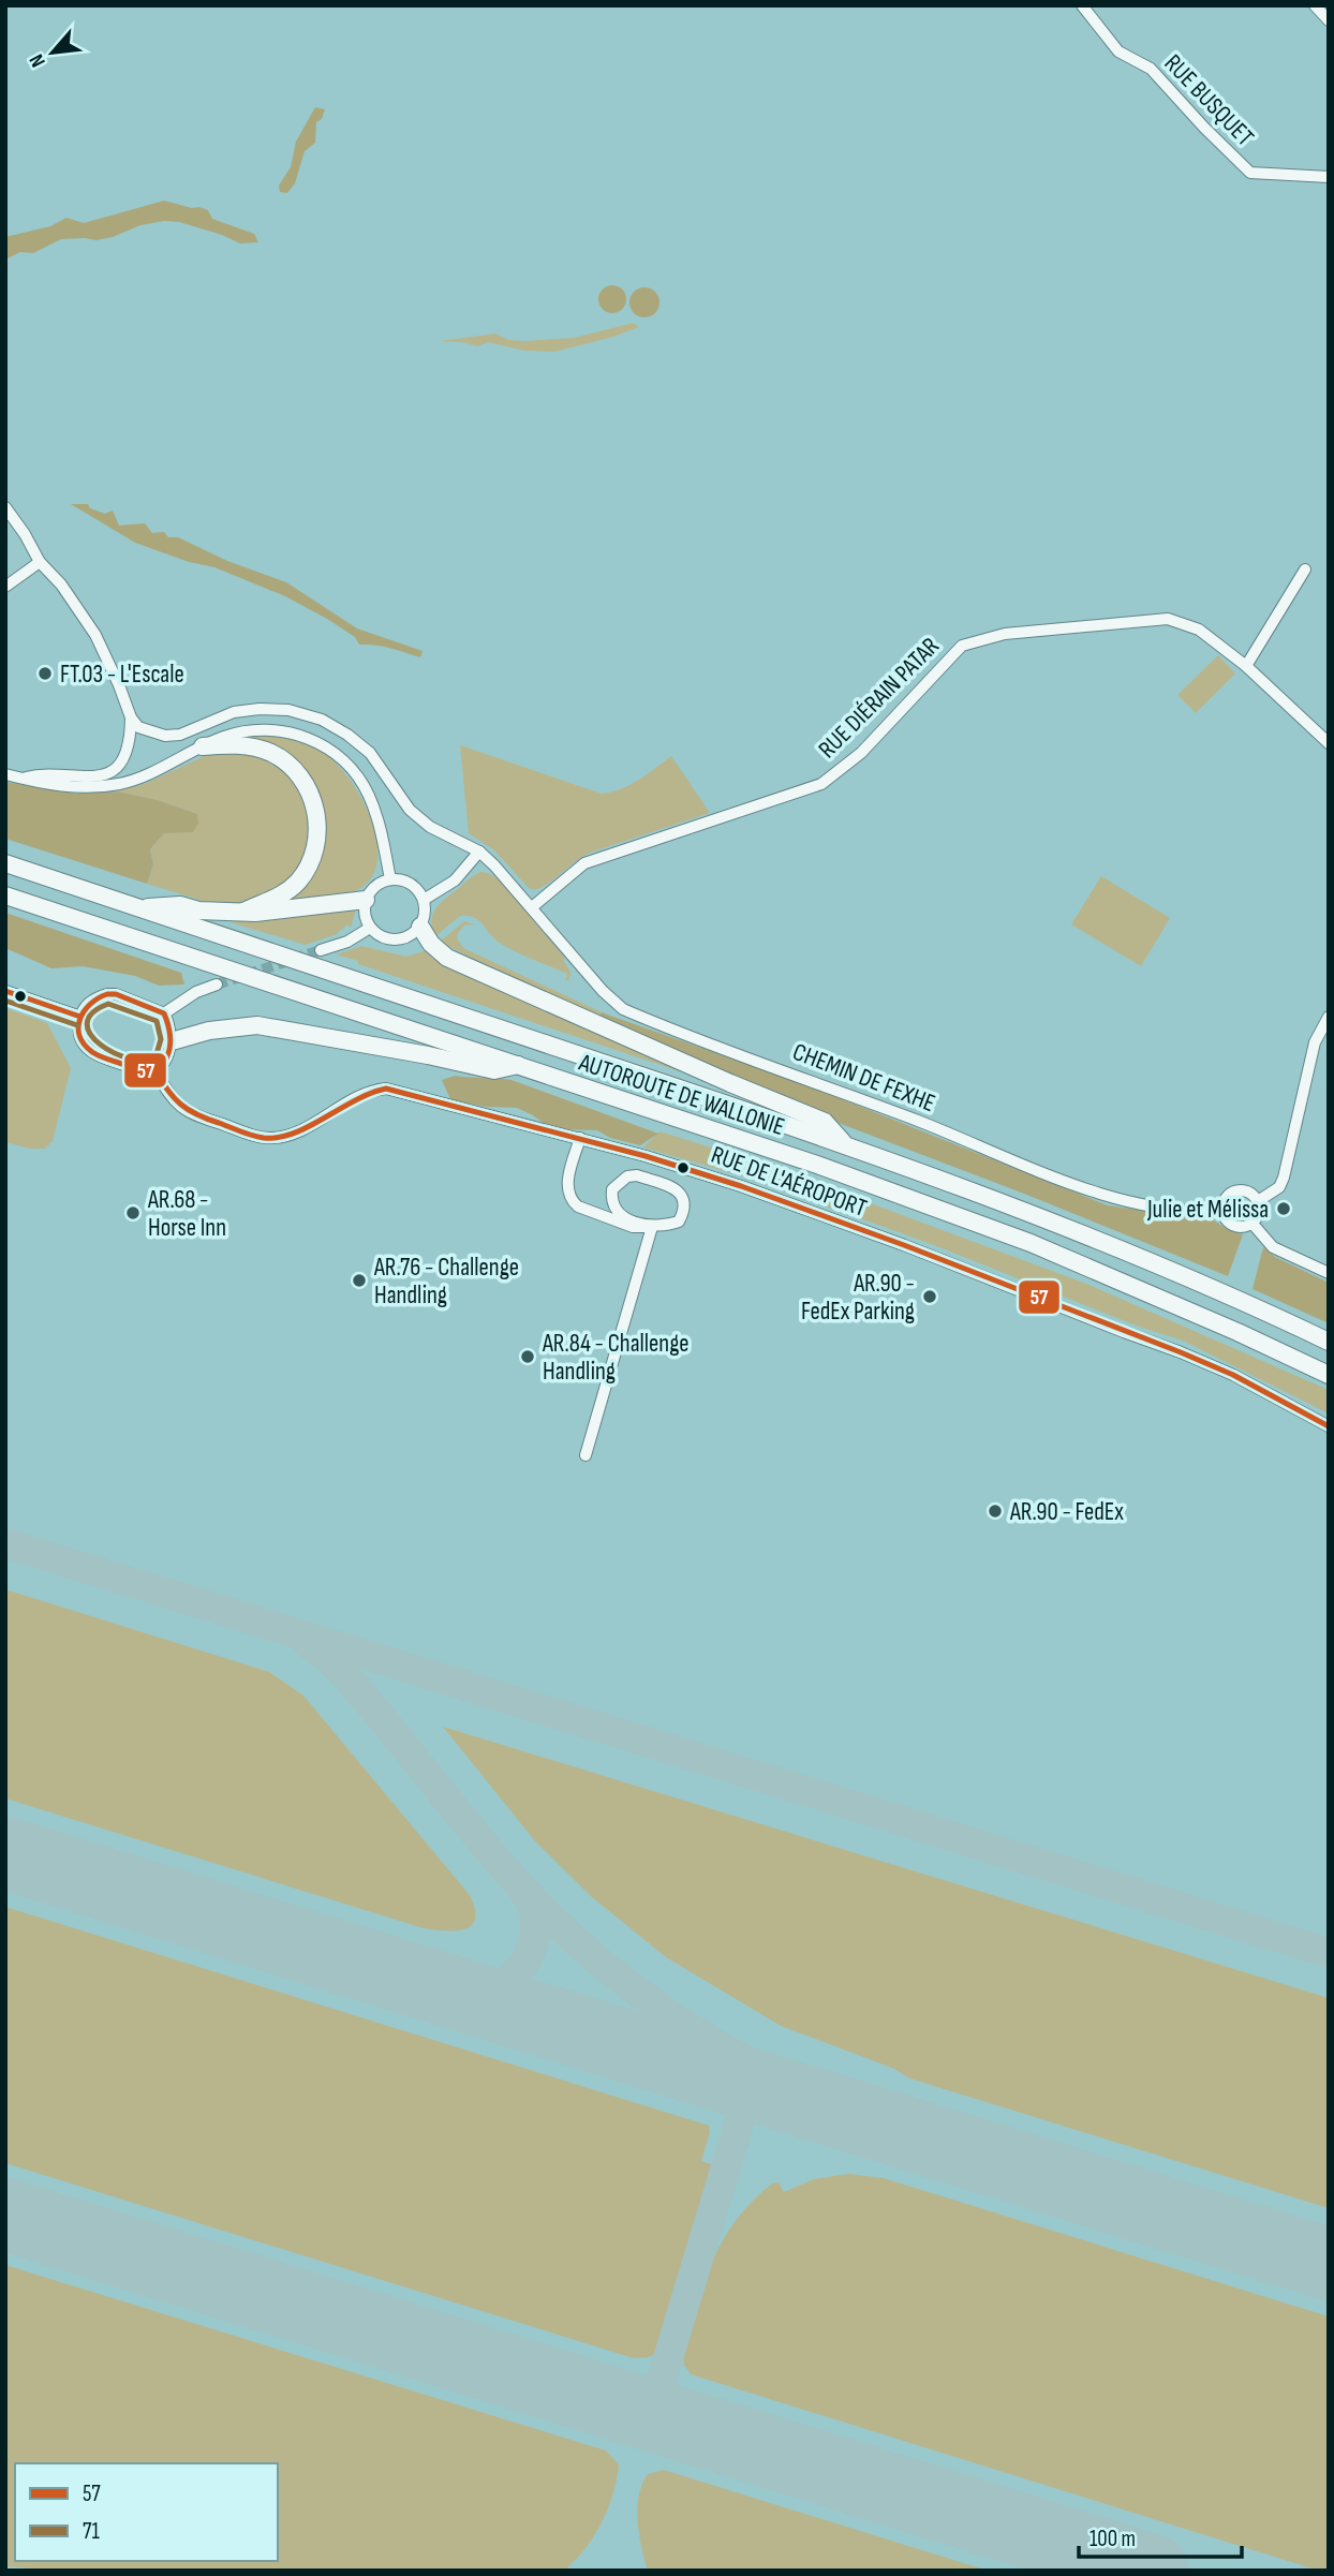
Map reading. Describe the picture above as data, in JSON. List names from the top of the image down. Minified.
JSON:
{"streets":{"highway":["AUTOROUTE DE WALLONIE"],"street":["RUE BUSQUET","RUE DIÉRAIN PATAR","CHEMIN DE FEXHE","RUE DE L'AÉROPORT"]},"crossings":[["RUE DIÉRAIN PATAR","CHEMIN DE FEXHE"]],"places":["FT.03 - L'Escale","Julie et Mélissa","AR.68 - Horse Inn","AR.76 - Challenge Handling","AR.90 - FedEx Parking","AR.84 - Challenge Handling","AR.90 - FedEx"],"lines":["transit line 57","transit line 71"],"legend":["57","71"],"scale_bar":"100 m","north":"bottom left"}
